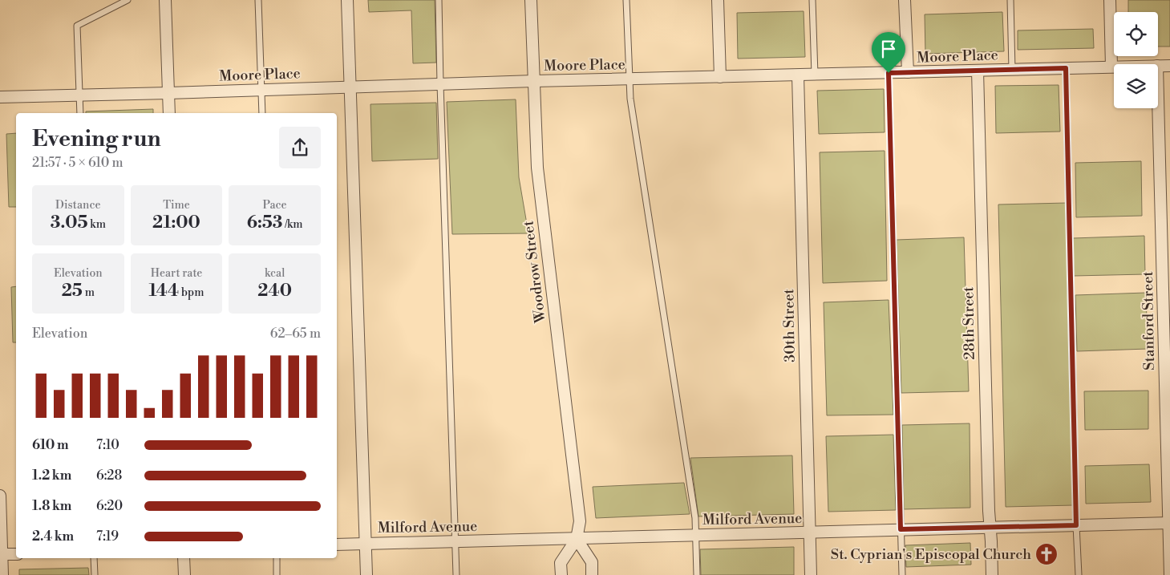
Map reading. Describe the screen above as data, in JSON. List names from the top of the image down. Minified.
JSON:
{"streets":{"street":["Moore Place","Woodrow Street","Stanford Street","28th Street","30th Street","Milford Avenue"]},"crossings":[["Moore Place","Woodrow Street"],["Moore Place","28th Street"],["Moore Place","30th Street"],["Woodrow Street","Milford Avenue"],["Stanford Street","Milford Avenue"],["28th Street","Milford Avenue"],["30th Street","Milford Avenue"]],"places":{"church":["St. Cyprian's Episcopal Church"]},"page":{"heading":["Evening run","21:57 · 5 × 610 m"],"stats":[["Distance","3.05 km"],["Time","21:00"],["Pace","6:53 /km"],["Elevation","25 m"],["Heart rate","144 bpm"],["kcal","240"]],"chart":["Elevation","62–65 m"],"list":[{"name":"610 m","note":"7:10"},{"name":"1.2 km","note":"6:28"},{"name":"1.8 km","note":"6:20"},{"name":"2.4 km","note":"7:19"}]}}
